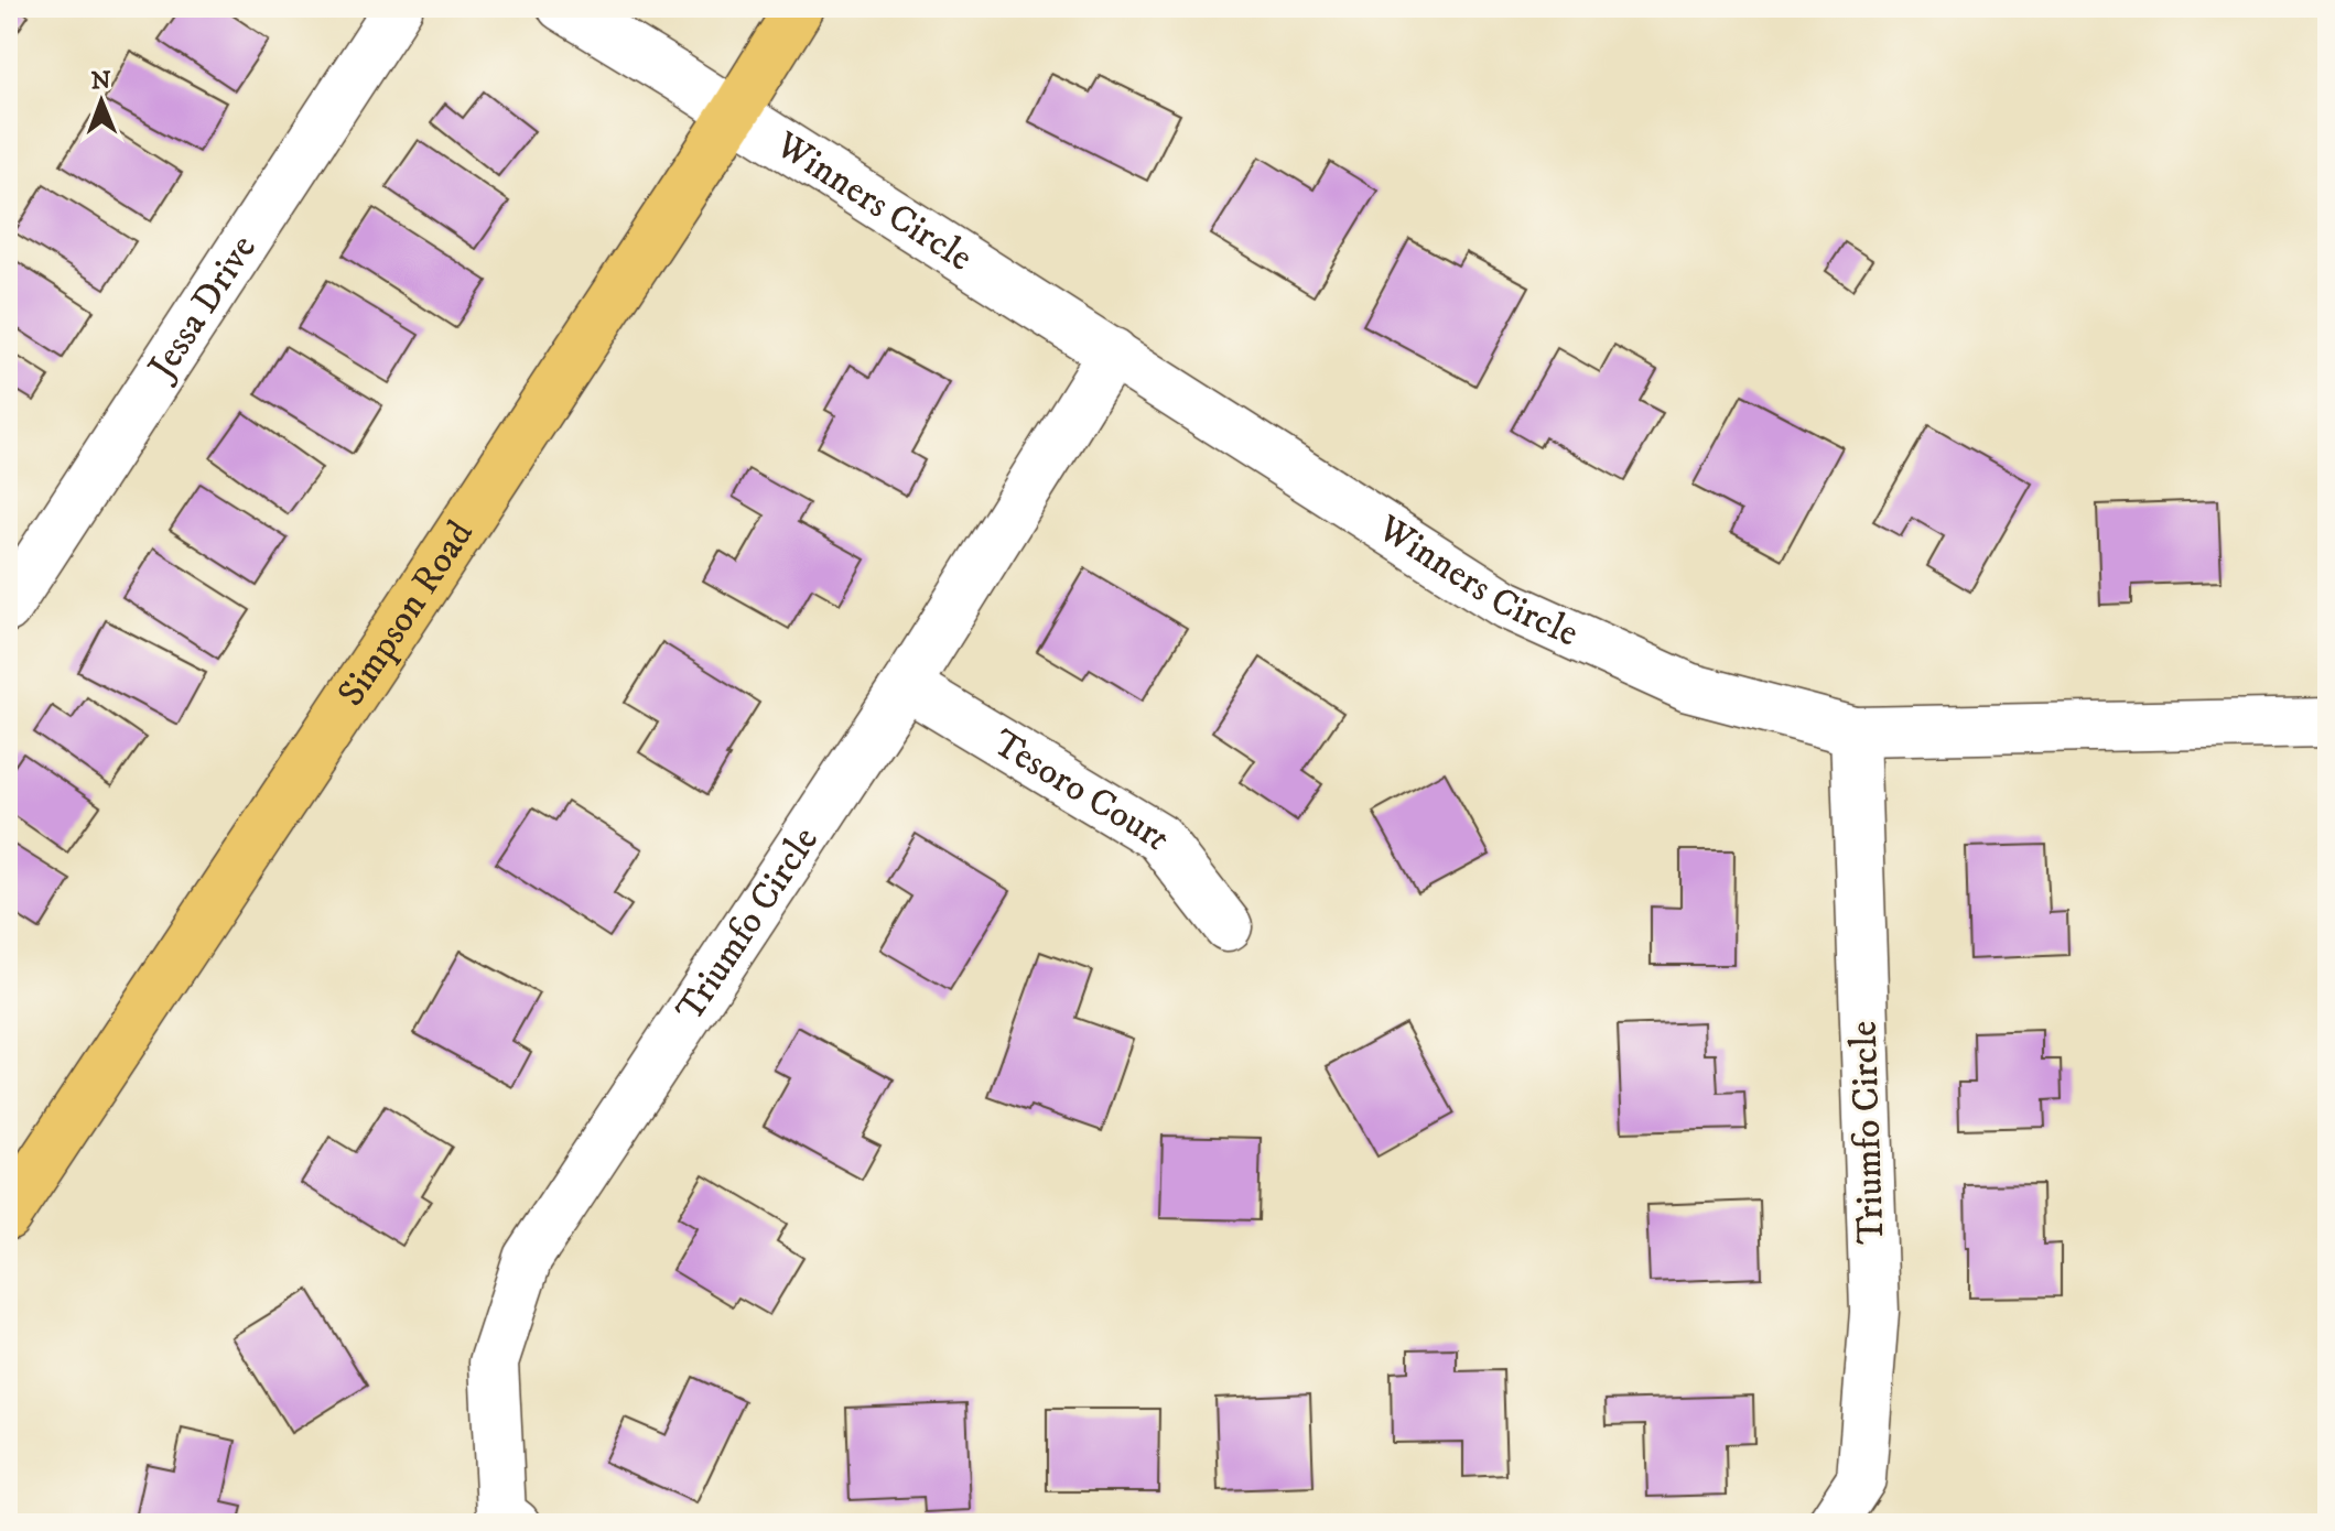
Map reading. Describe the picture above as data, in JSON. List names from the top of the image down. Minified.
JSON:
{"streets":{"main road":["Simpson Road"],"street":["Winners Circle","Jessa Drive","Tesoro Court","Triumfo Circle"]},"crossings":[["Winners Circle","Simpson Road"],["Winners Circle","Triumfo Circle"],["Tesoro Court","Triumfo Circle"]],"north":"top"}
